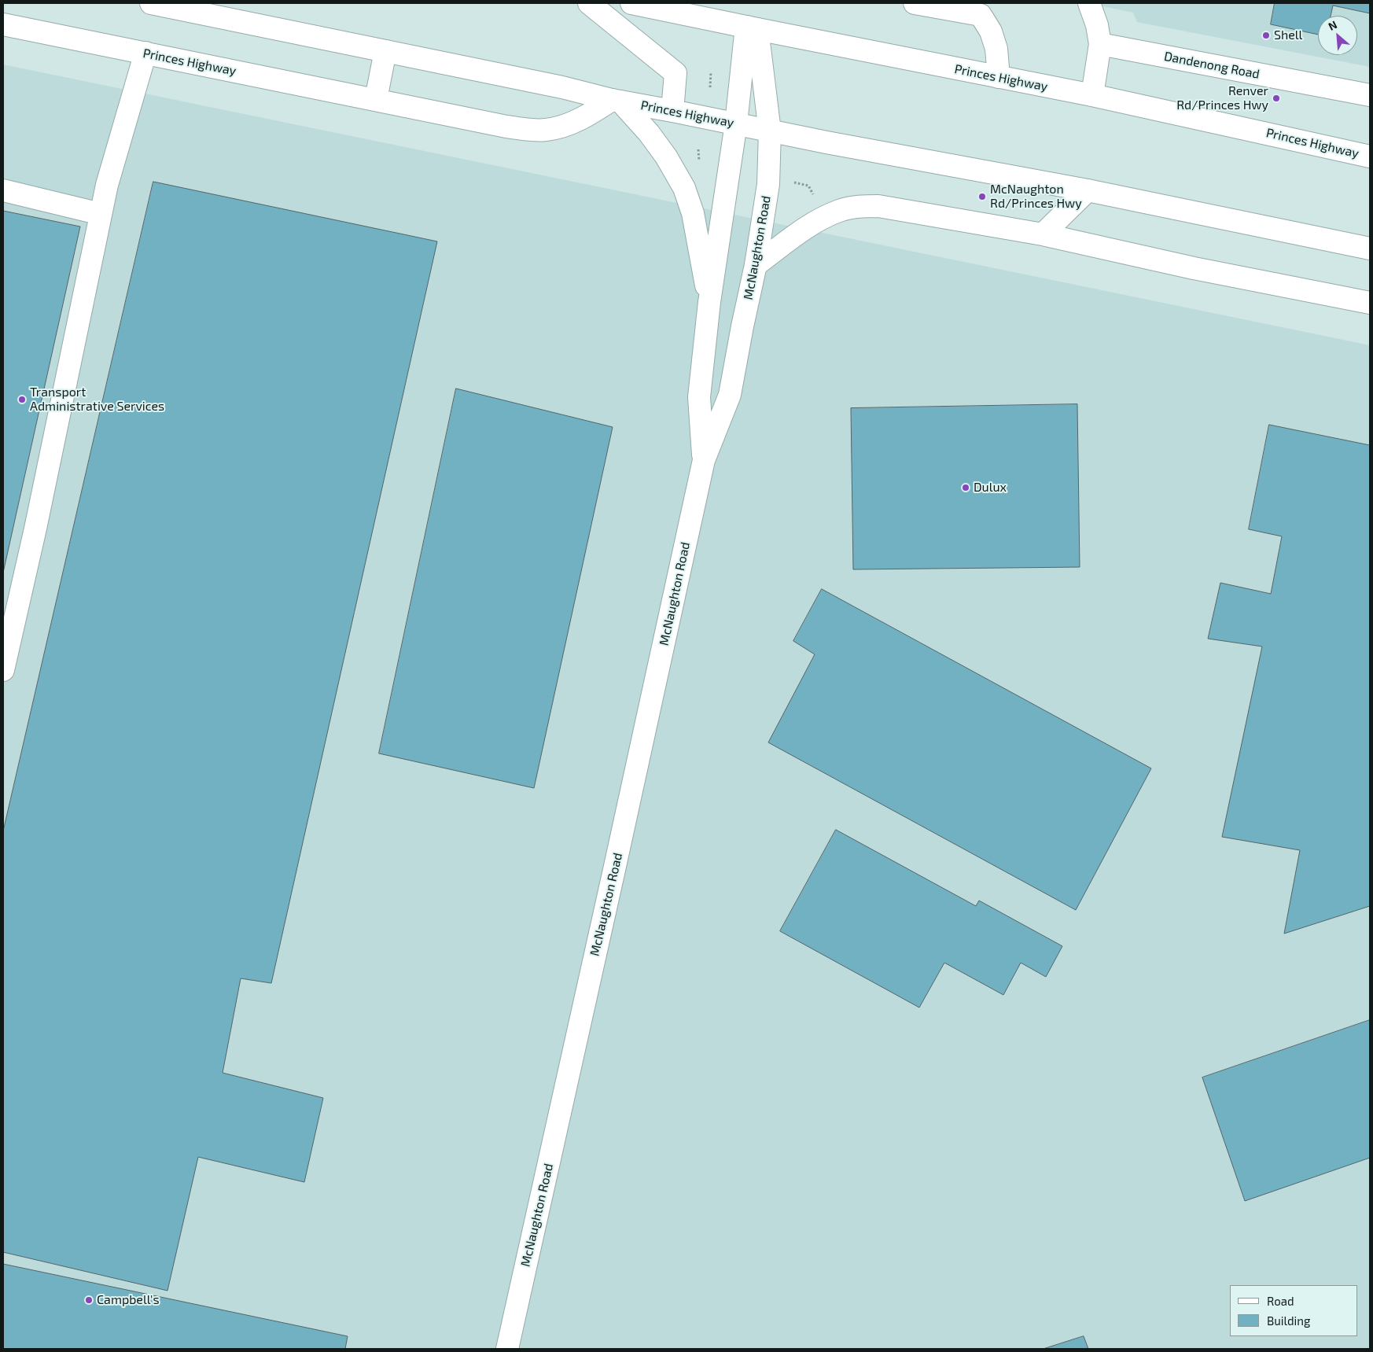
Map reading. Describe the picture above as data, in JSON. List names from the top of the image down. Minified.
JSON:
{"streets":{"main road":["Princes Highway","Dandenong Road","McNaughton Road"]},"crossings":[["Princes Highway","McNaughton Road"]],"places":["Shell","Renver Rd/Princes Hwy","McNaughton Rd/Princes Hwy","Transport Administrative Services","Dulux","Campbell's"],"legend":["Road","Building"],"north":"top left"}
